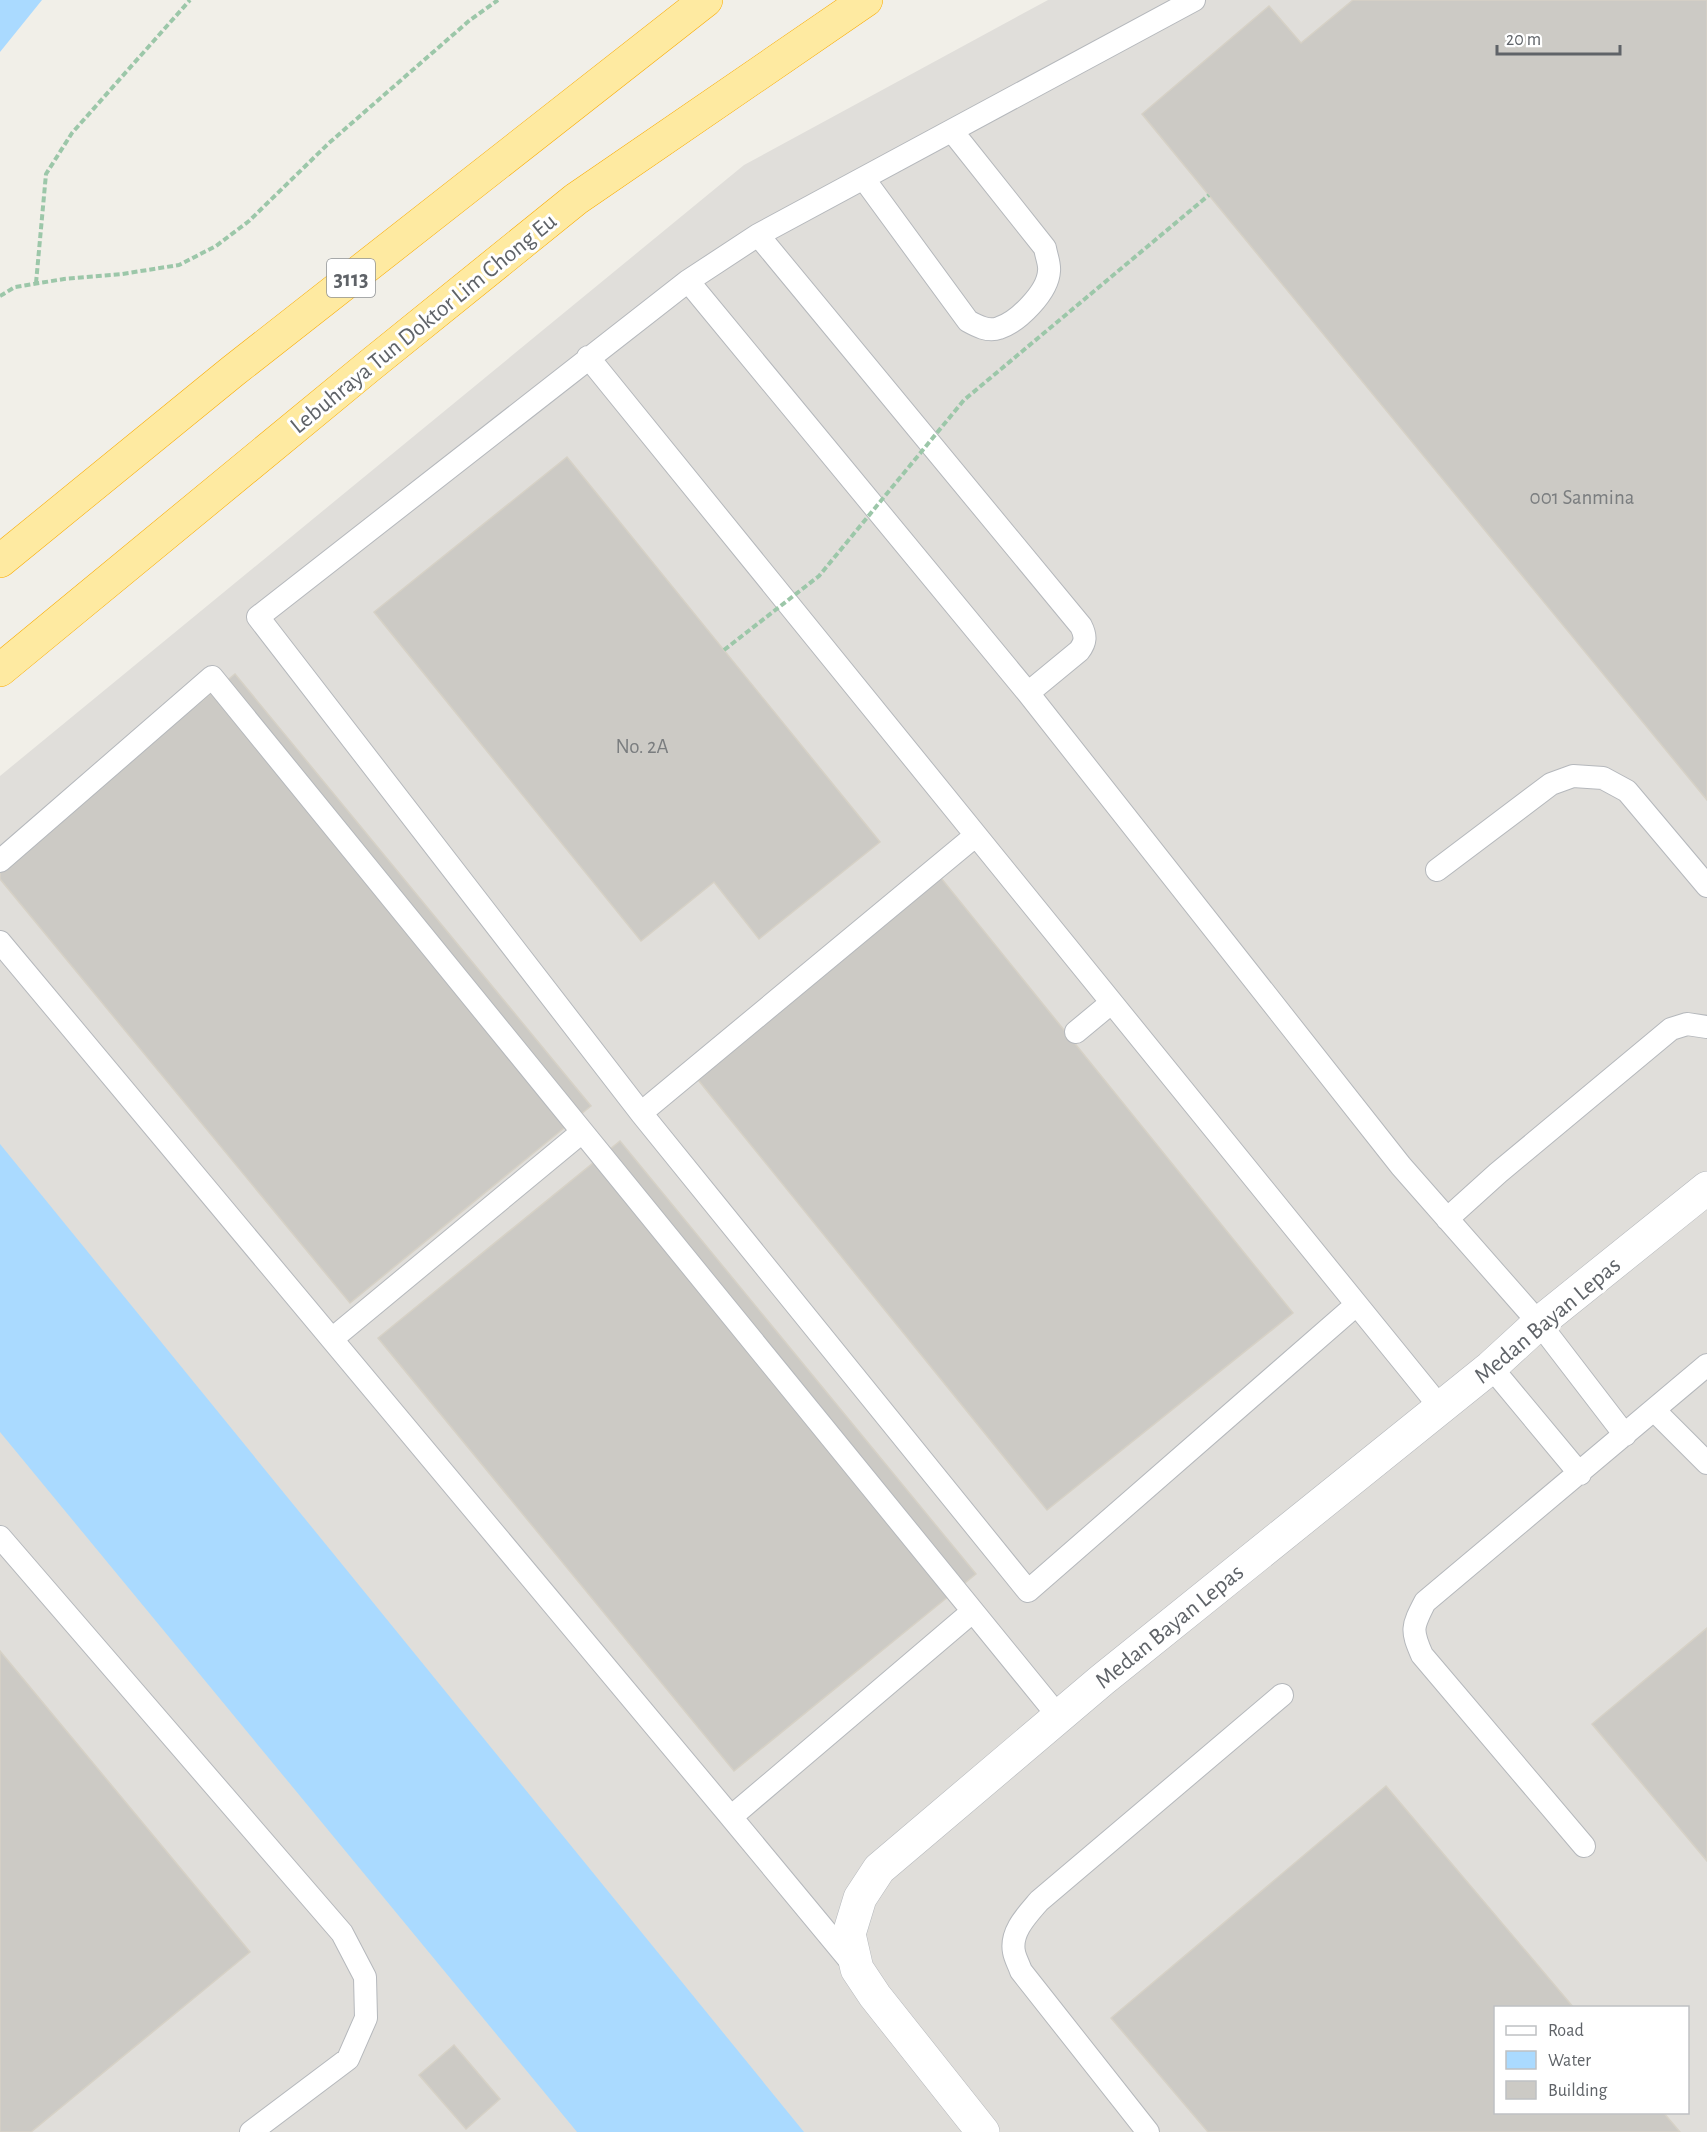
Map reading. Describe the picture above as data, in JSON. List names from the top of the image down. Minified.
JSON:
{"streets":{"highway":["3113","Lebuhraya Tun Doktor Lim Chong Eu"],"street":["Medan Bayan Lepas"]},"house_numbers":["001 Sanmina","No. 2A"],"legend":["Road","Water","Building"],"scale_bar":"20 m"}
